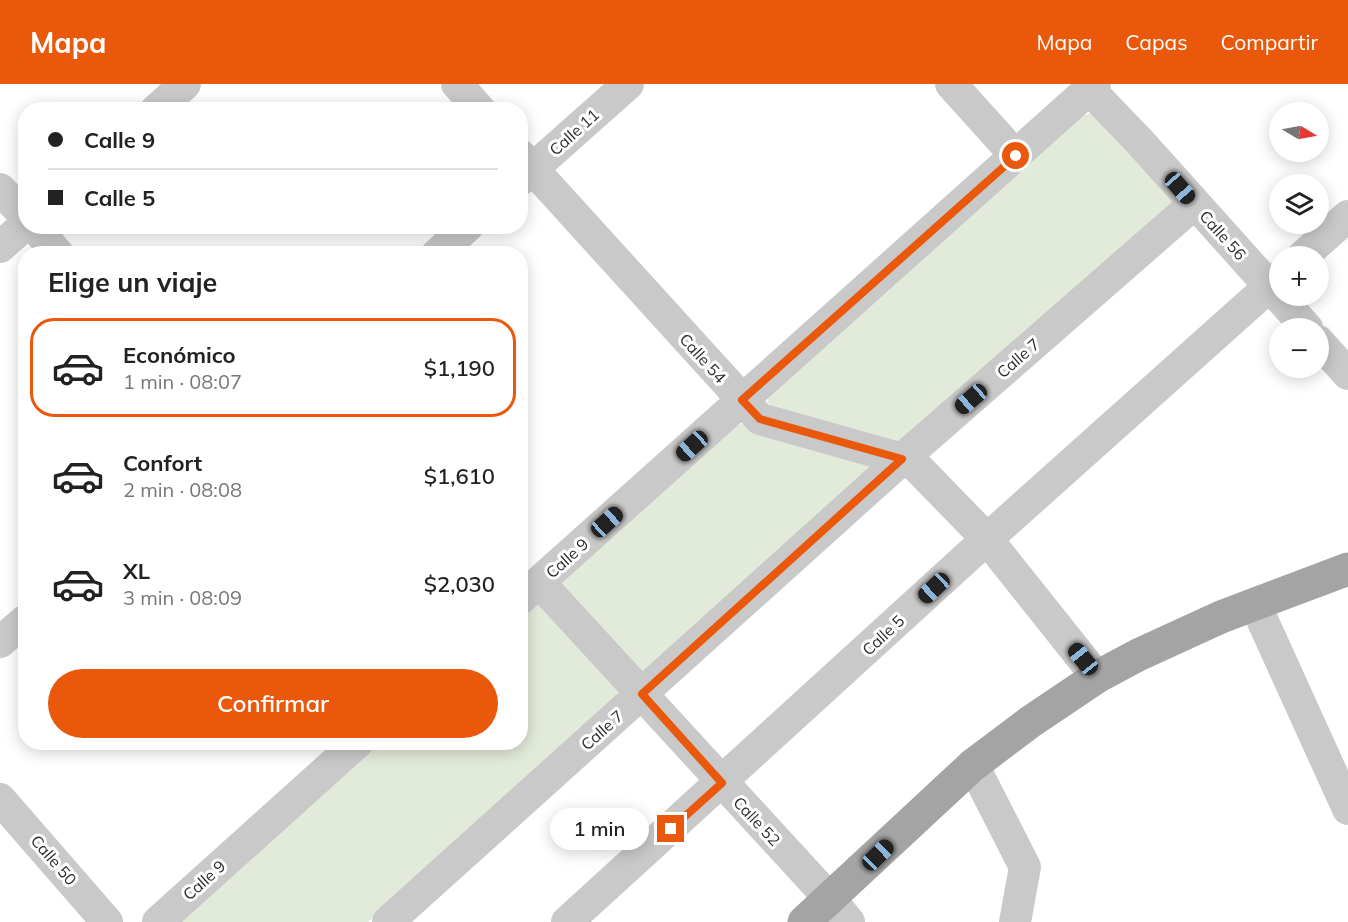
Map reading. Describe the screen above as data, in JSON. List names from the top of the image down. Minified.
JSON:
{"streets":{"street":["Calle 11","Calle 56","Calle 54","Calle 7","Calle 9","Calle 5","Calle 52","Calle 50"]},"crossings":[["Calle 56","Calle 7"],["Calle 56","Calle 9"],["Calle 54","Calle 7"],["Calle 54","Calle 9"],["Calle 54","Calle 5"],["Calle 7","Calle 52"],["Calle 9","Calle 52"],["Calle 5","Calle 52"]],"north":"right","page":{"header":"Mapa","nav":["Mapa","Capas","Compartir"],"map_buttons":["+","−"],"banner":["Calle 9","Calle 5"],"heading":"Elige un viaje","list":[{"name":"Económico","note":"1 min · 08:07","value":"$1,190"},{"name":"Confort","note":"2 min · 08:08","value":"$1,610"},{"name":"XL","note":"3 min · 08:09","value":"$2,030"}],"buttons":"Confirmar","bubble":"1 min"}}
